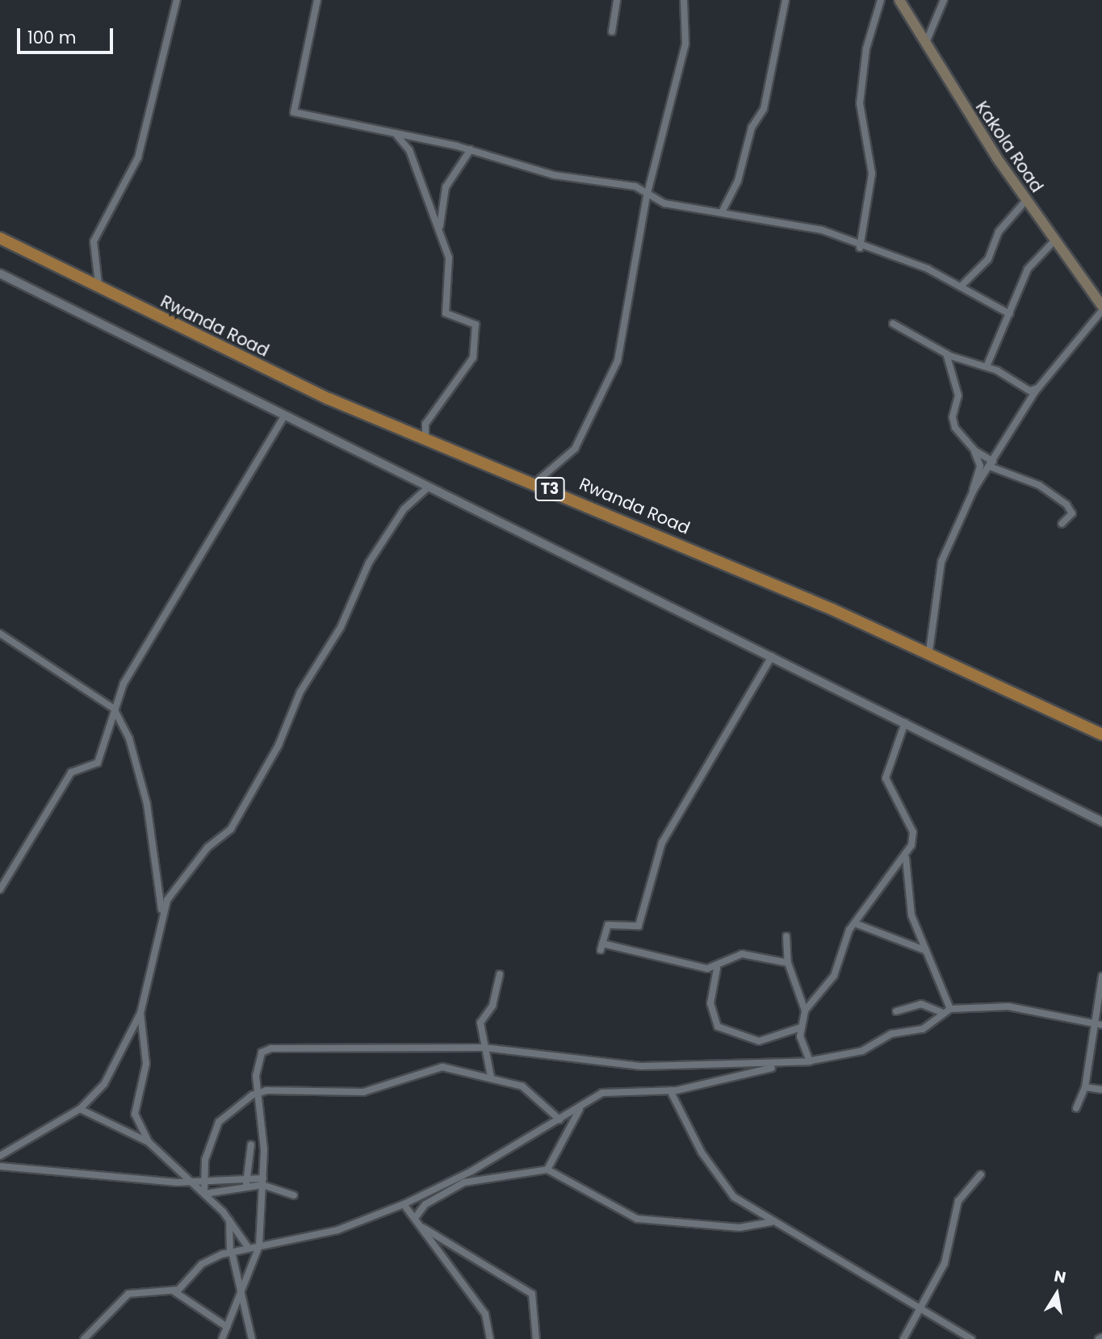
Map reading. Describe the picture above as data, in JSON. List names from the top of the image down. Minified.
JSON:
{"streets":{"highway":["Rwanda Road","T3"],"main road":["Kakola Road"]},"scale_bar":"100 m","north":"top"}
